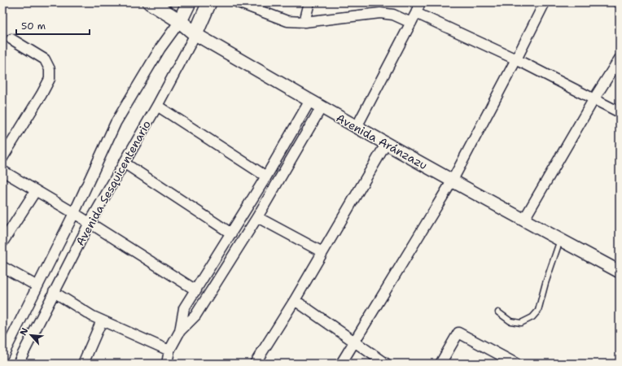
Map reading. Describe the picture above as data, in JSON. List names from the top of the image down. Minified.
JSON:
{"streets":{"main road":["Avenida Aránzazu","Avenida Sesquicentenario"]},"crossings":[["Avenida Aránzazu","Avenida Sesquicentenario"]],"scale_bar":"50 m","north":"top left"}
